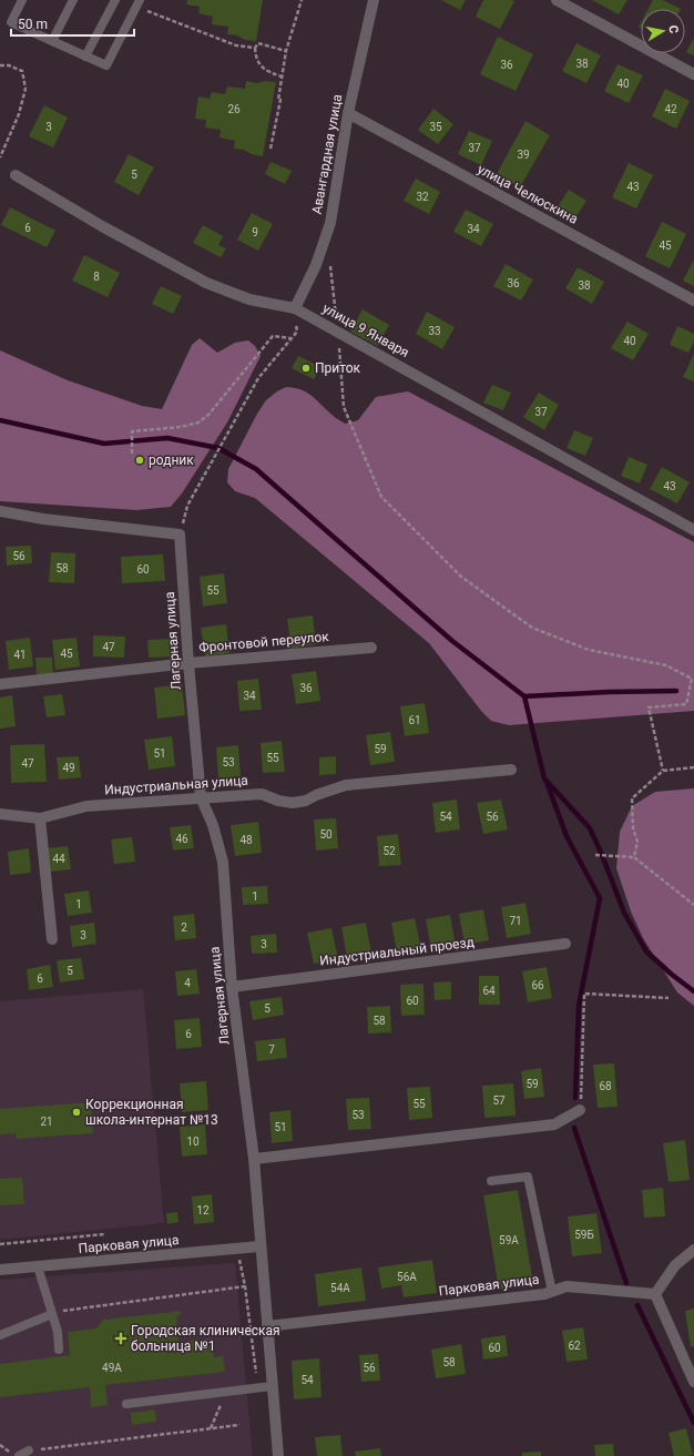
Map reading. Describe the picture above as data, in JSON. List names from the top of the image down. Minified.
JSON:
{"streets":{"street":["Авангардная улица","улица Челюскина","улица 9 Января","Лагерная улица","Фронтовой переулок","Индустриальная улица","Индустриальный проезд","Парковая улица"]},"crossings":[["Авангардная улица","улица Челюскина"],["Авангардная улица","улица 9 Января"],["Лагерная улица","Фронтовой переулок"],["Лагерная улица","Индустриальная улица"],["Лагерная улица","Индустриальный проезд"],["Лагерная улица","Парковая улица"]],"places":{"other":["Приток","родник","Коррекционная школа-интернат №13"],"health":["Городская клиническая больница №1"]},"house_numbers":["38","36","40","26","42","3","35","37","39","5","43","32","6","34","9","45","8","36","38","33","40","37","43","56","58","60","55","47","45","41","36","34","61","59","51","55","53","47","49","54","56","50","46","48","52","44","1","1","71","2","3","3","5","6","4","66","64","60","5","58","6","7","59","68","57","55","53","21","51","10","12","59Б","59А","56А","54А","62","60","58","49А","56","54"],"scale_bar":"50 m","north":"right"}
